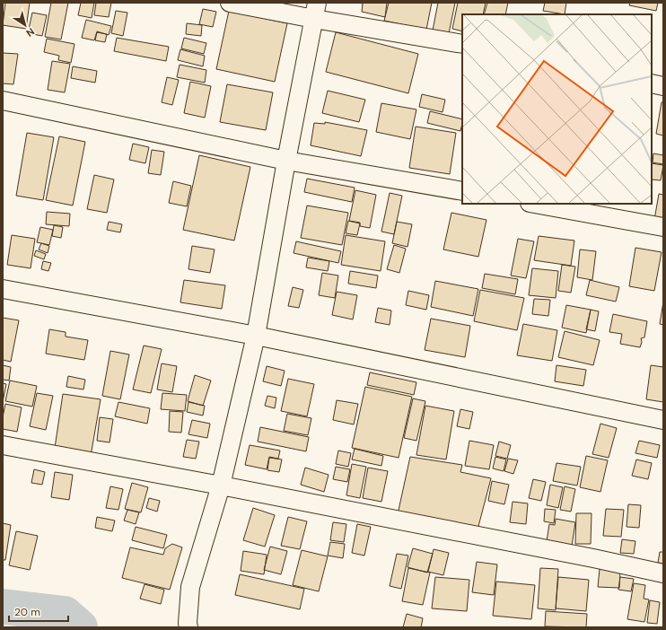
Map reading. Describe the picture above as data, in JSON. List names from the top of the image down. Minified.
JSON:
{"scale_bar":"20 m","north":"bottom right"}
